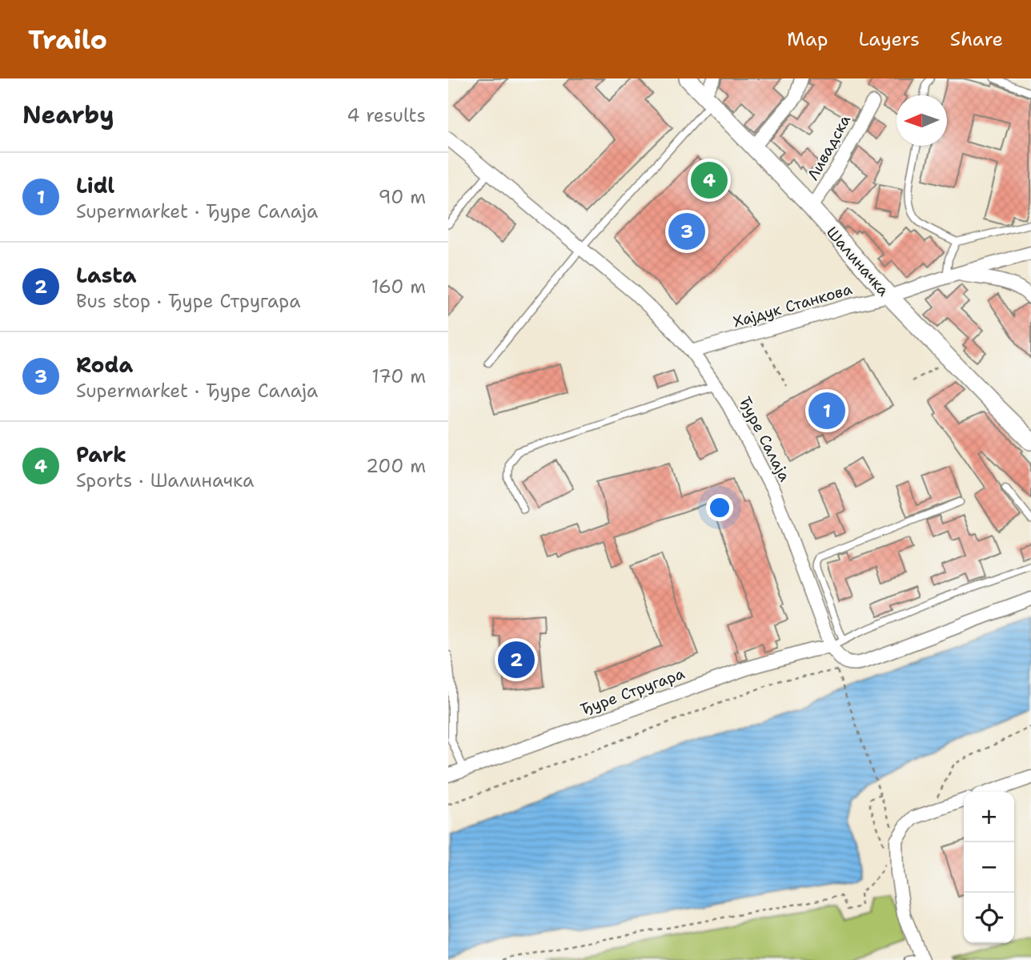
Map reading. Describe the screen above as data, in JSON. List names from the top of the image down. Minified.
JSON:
{"streets":{"main road":["Шалиначка"],"street":["Ливадска","Хајдук Станкова","Ђуре Салаја","Ђуре Стругара"]},"crossings":[["Ливадска","Шалиначка"],["Шалиначка","Хајдук Станкова"],["Хајдук Станкова","Ђуре Салаја"],["Ђуре Салаја","Ђуре Стругара"]],"north":"left","page":{"header":"Trailo","nav":["Map","Layers","Share"],"heading":["Nearby","4 results"],"list":[{"mark":"1","name":"Lidl","note":"Supermarket · Ђуре Салаја","value":"90 m"},{"mark":"2","name":"Lasta","note":"Bus stop · Ђуре Стругара","value":"160 m"},{"mark":"3","name":"Roda","note":"Supermarket · Ђуре Салаја","value":"170 m"},{"mark":"4","name":"Park","note":"Sports · Шалиначка","value":"200 m"}],"pins":["4","3","1","2"],"map_buttons":["+","−"]}}
